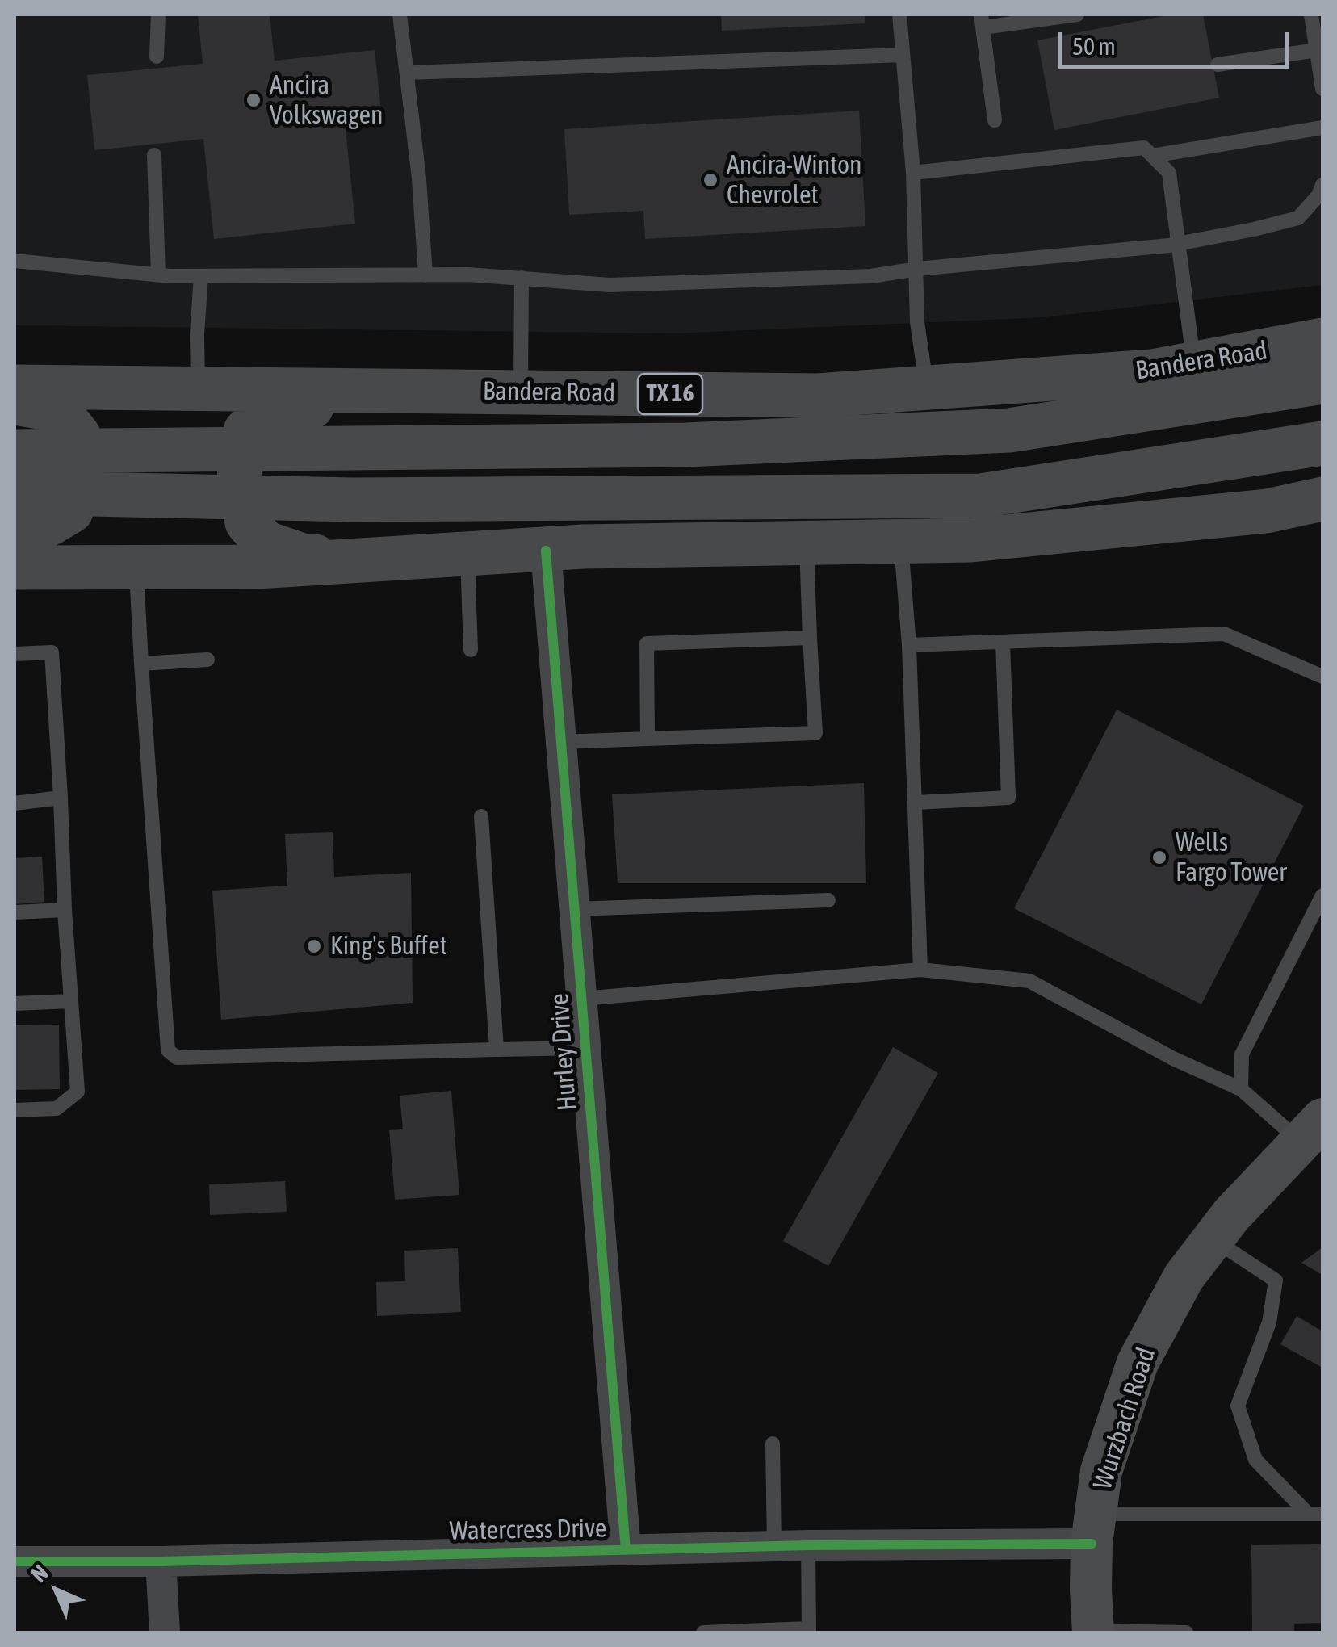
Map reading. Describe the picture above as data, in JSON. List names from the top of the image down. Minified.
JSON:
{"streets":{"main road":["Bandera Road","TX 16","Wurzbach Road"],"street":["Hurley Drive","Watercress Drive"]},"crossings":[["Hurley Drive","Watercress Drive"],["Wurzbach Road","Watercress Drive"]],"places":["Ancira Volkswagen","Ancira-Winton Chevrolet","Wells Fargo Tower","King's Buffet"],"scale_bar":"50 m","north":"top left"}
